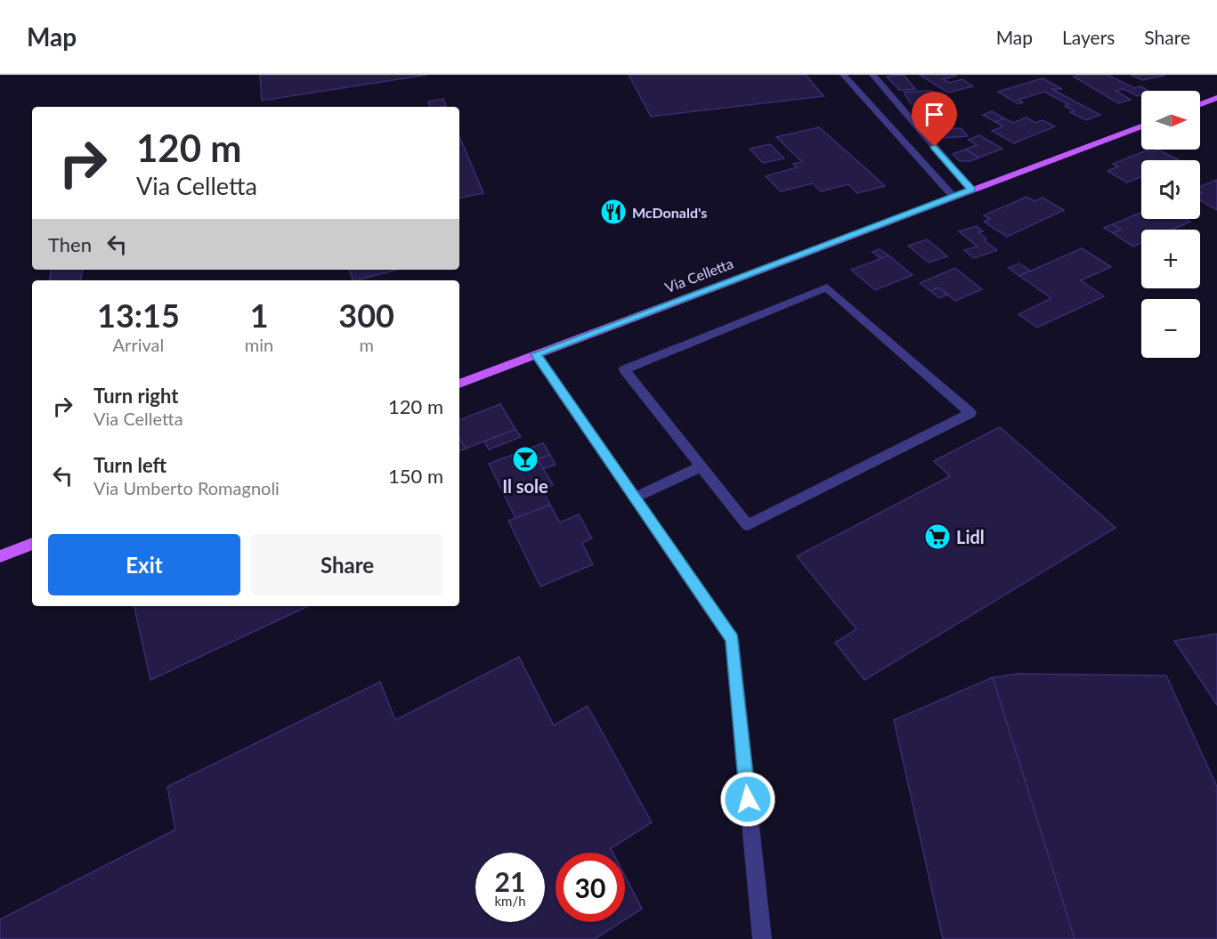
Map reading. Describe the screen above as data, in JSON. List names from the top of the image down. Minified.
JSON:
{"streets":{"main road":["Via Celletta"]},"places":{"restaurant":["McDonald's"],"bar":["Il sole"],"supermarket":["Lidl"]},"north":"right","page":{"header":"Map","nav":["Map","Layers","Share"],"map_buttons":["+","−"],"turn":["120 m","Via Celletta"],"then":"Then","eta":["13:15","Arrival","1","min","300","m"],"list":[{"name":"Turn right","note":"Via Celletta","value":"120 m"},{"name":"Turn left","note":"Via Umberto Romagnoli","value":"150 m"}],"buttons":["Exit","Share"],"speed":"21 km/h","limit":"30"}}
